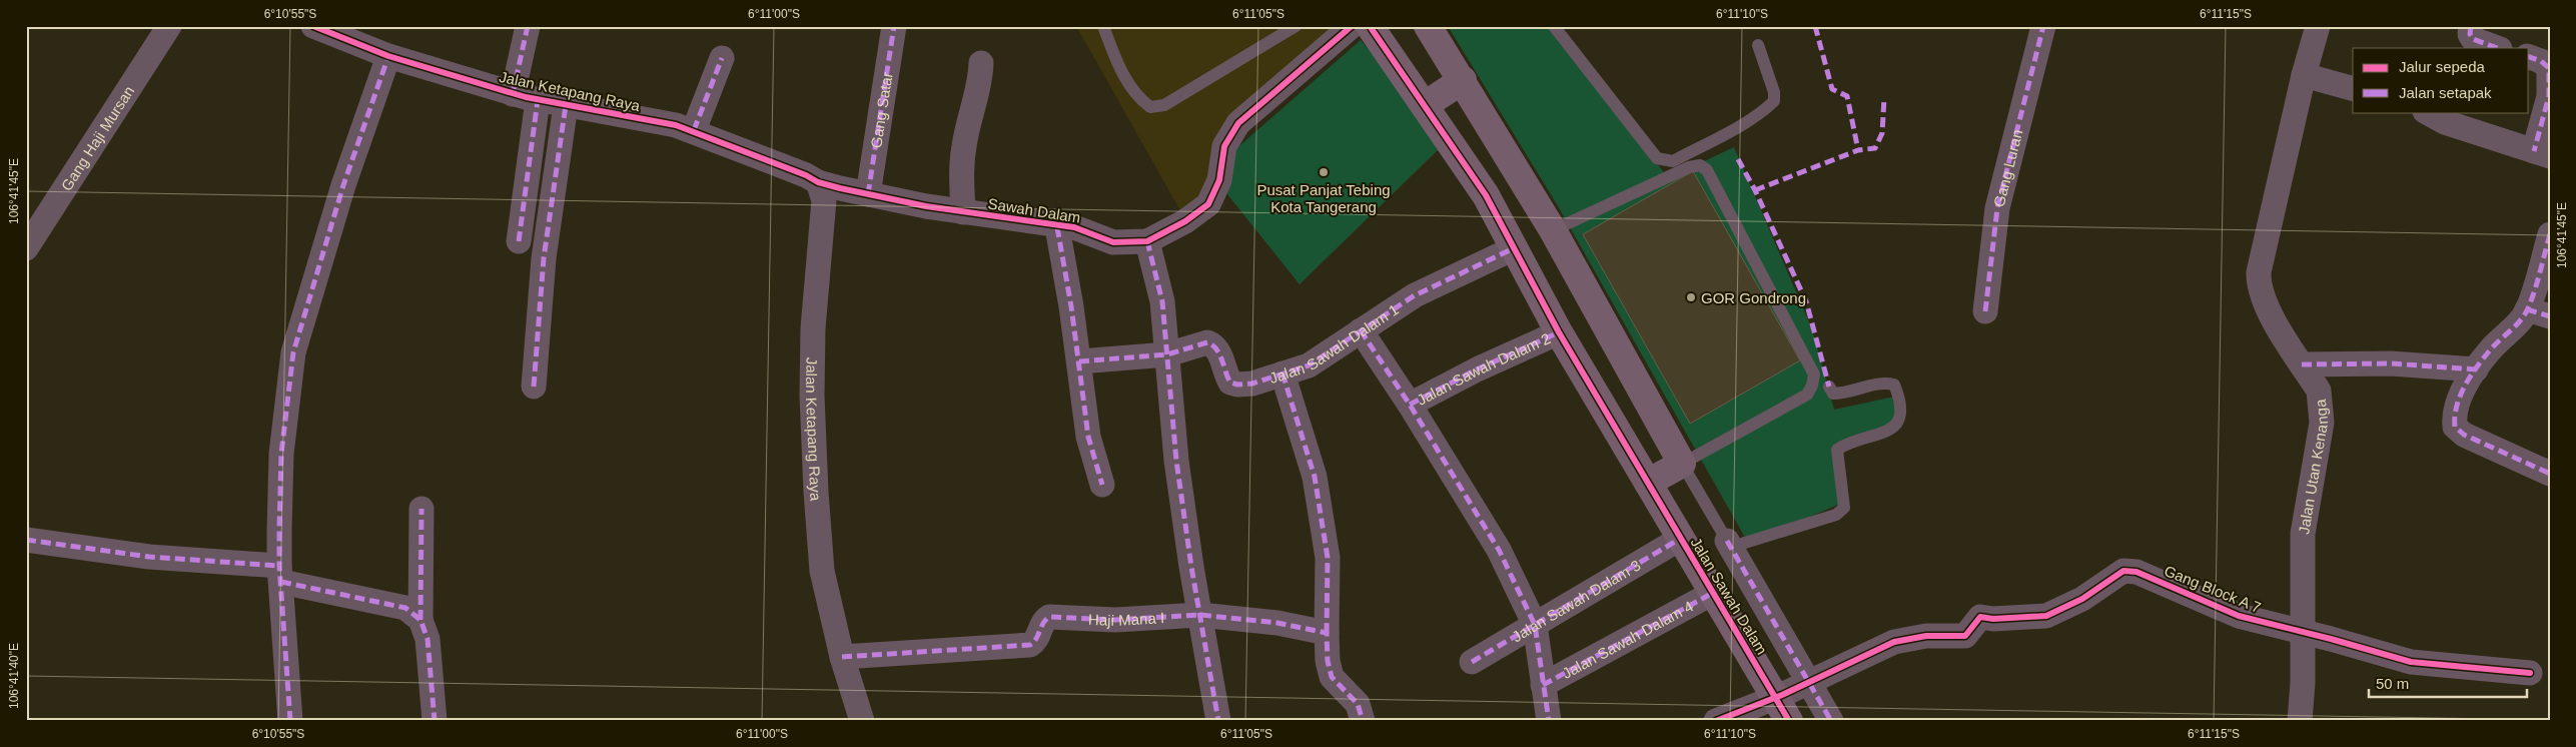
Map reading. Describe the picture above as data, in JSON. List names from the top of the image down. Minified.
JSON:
{"streets":{"street":["Jalan Ketapang Raya","Gang Satar","Gang Haji Mursan","Gang Luran","Sawah Dalam","Jalan Sawah Dalam 1","Jalan Sawah Dalam 2","Jalan Utan Kenanga","Gang Block A 7","Jalan Sawah Dalam","Jalan Sawah Dalam 3","Haji Mana I","Jalan Sawah Dalam 4"]},"crossings":[["Jalan Ketapang Raya","Sawah Dalam"],["Jalan Ketapang Raya","Haji Mana I"],["Gang Satar","Sawah Dalam"],["Jalan Utan Kenanga","Gang Block A 7"],["Gang Block A 7","Jalan Sawah Dalam"],["Jalan Sawah Dalam","Jalan Sawah Dalam 3"],["Jalan Sawah Dalam","Jalan Sawah Dalam 4"]],"places":["Pusat Panjat Tebing Kota Tangerang","GOR Gondrong"],"legend":["Jalur sepeda","Jalan setapak"],"scale_bar":"50 m","coordinates":["6°10'55\"S","6°11'00\"S","6°11'05\"S","6°11'10\"S","6°11'15\"S","106°41'45\"E","106°41'40\"E"]}
